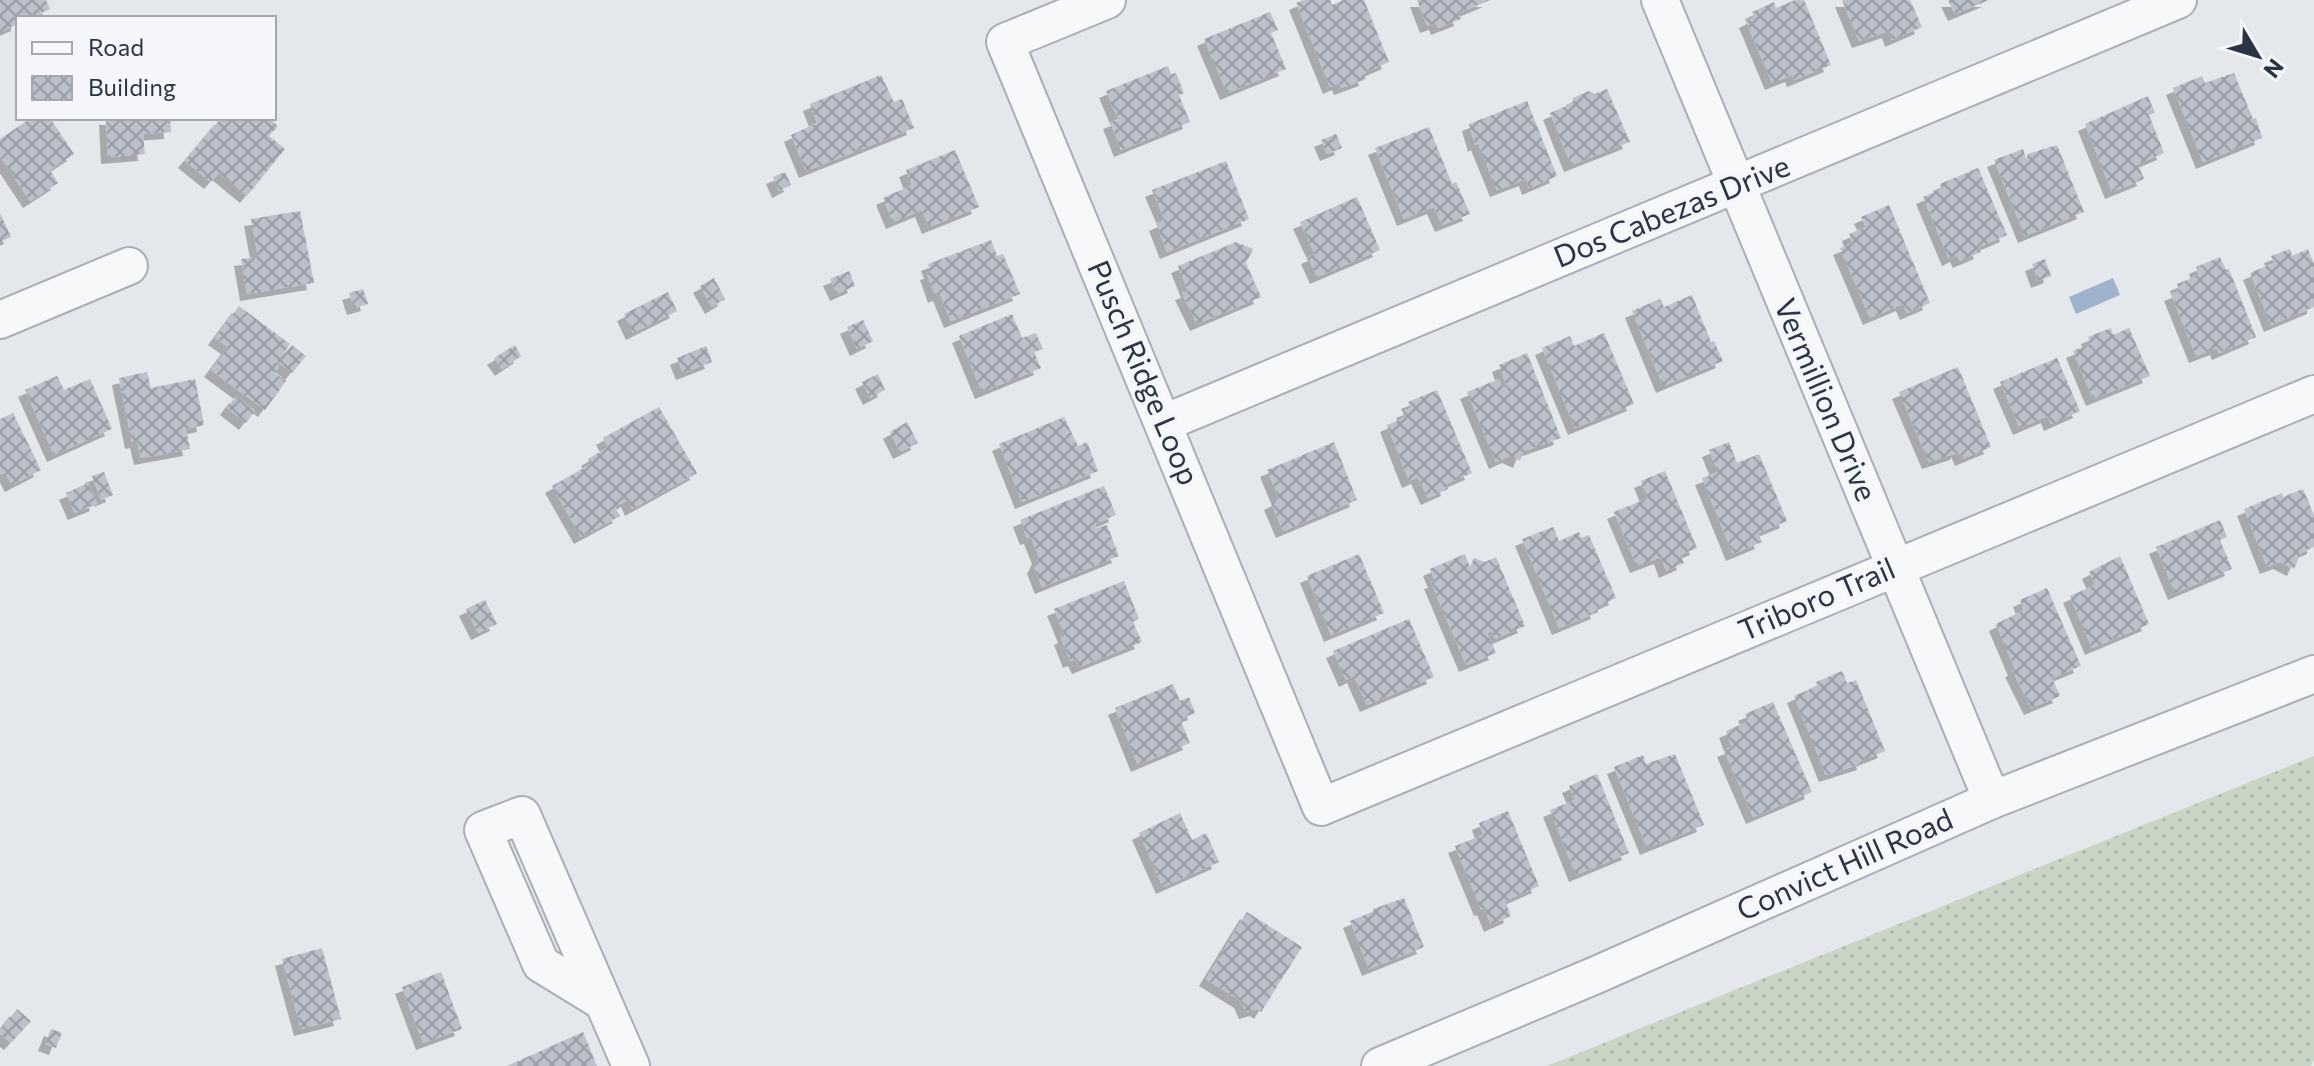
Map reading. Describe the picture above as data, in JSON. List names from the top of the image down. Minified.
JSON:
{"streets":{"street":["Dos Cabezas Drive","Pusch Ridge Loop","Vermillion Drive","Triboro Trail","Convict Hill Road"]},"crossings":[["Dos Cabezas Drive","Pusch Ridge Loop"],["Dos Cabezas Drive","Vermillion Drive"],["Pusch Ridge Loop","Triboro Trail"],["Vermillion Drive","Triboro Trail"],["Vermillion Drive","Convict Hill Road"]],"legend":["Road","Building"],"north":"bottom right"}
